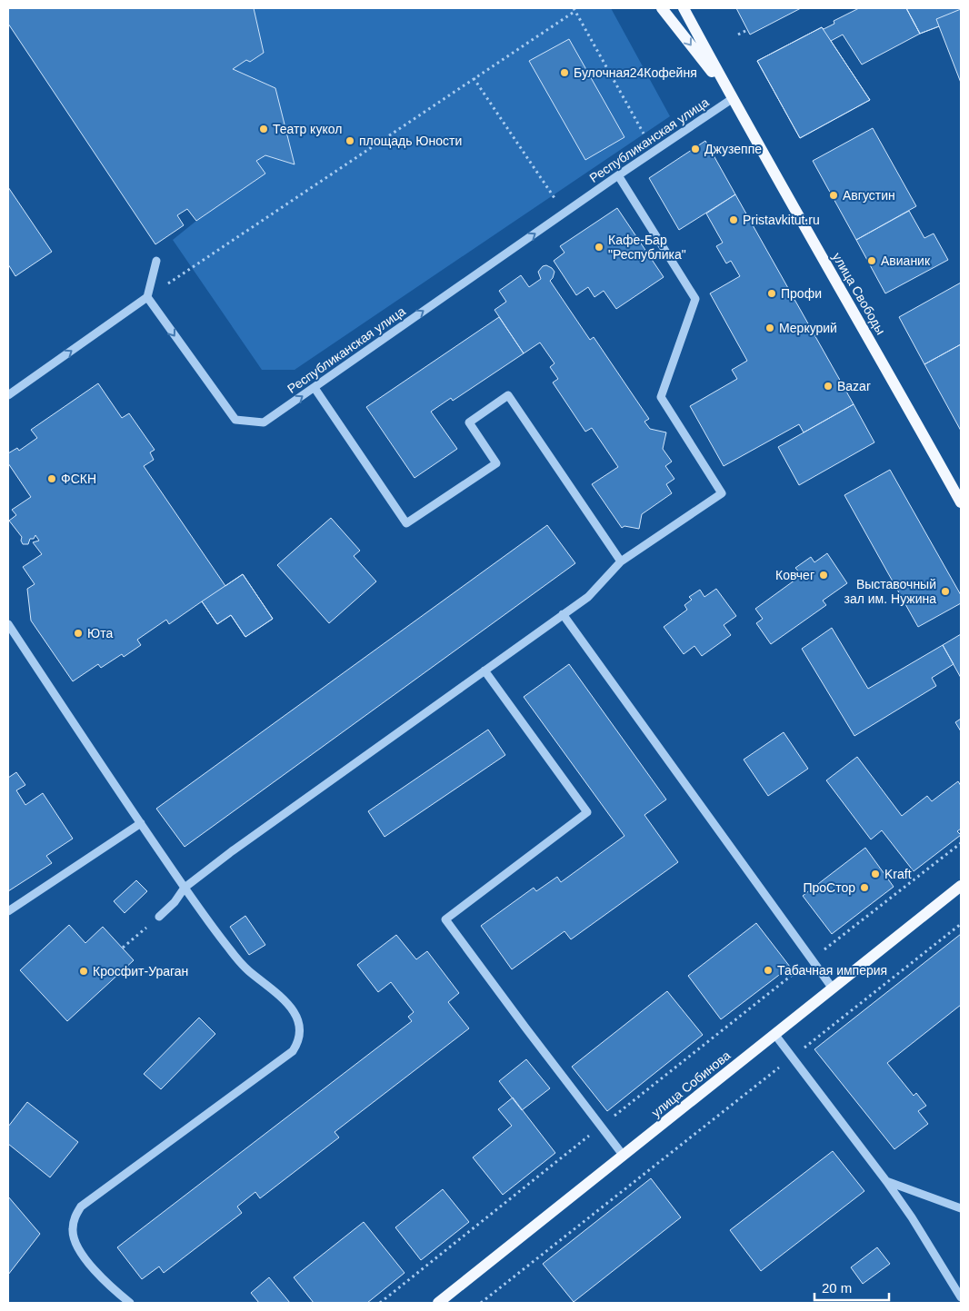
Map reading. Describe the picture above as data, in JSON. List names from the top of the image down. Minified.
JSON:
{"streets":{"main road":["улица Свободы","улица Собинова"],"street":["Республиканская улица"]},"crossings":[["Республиканская улица","улица Свободы"]],"places":["Булочная24Кофейня","Театр кукол","площадь Юности","Джузеппе","Августин","Pristavkitut.ru","Кафе-Бар \"Республика\"","Авианик","Профи","Меркурий","Bazar","ФСКН","Ковчег","Выставочный зал им. Нужина","Юта","Kraft","ПроСтор","Табачная империя","Кросфит-Ураган"],"scale_bar":"20 m"}
